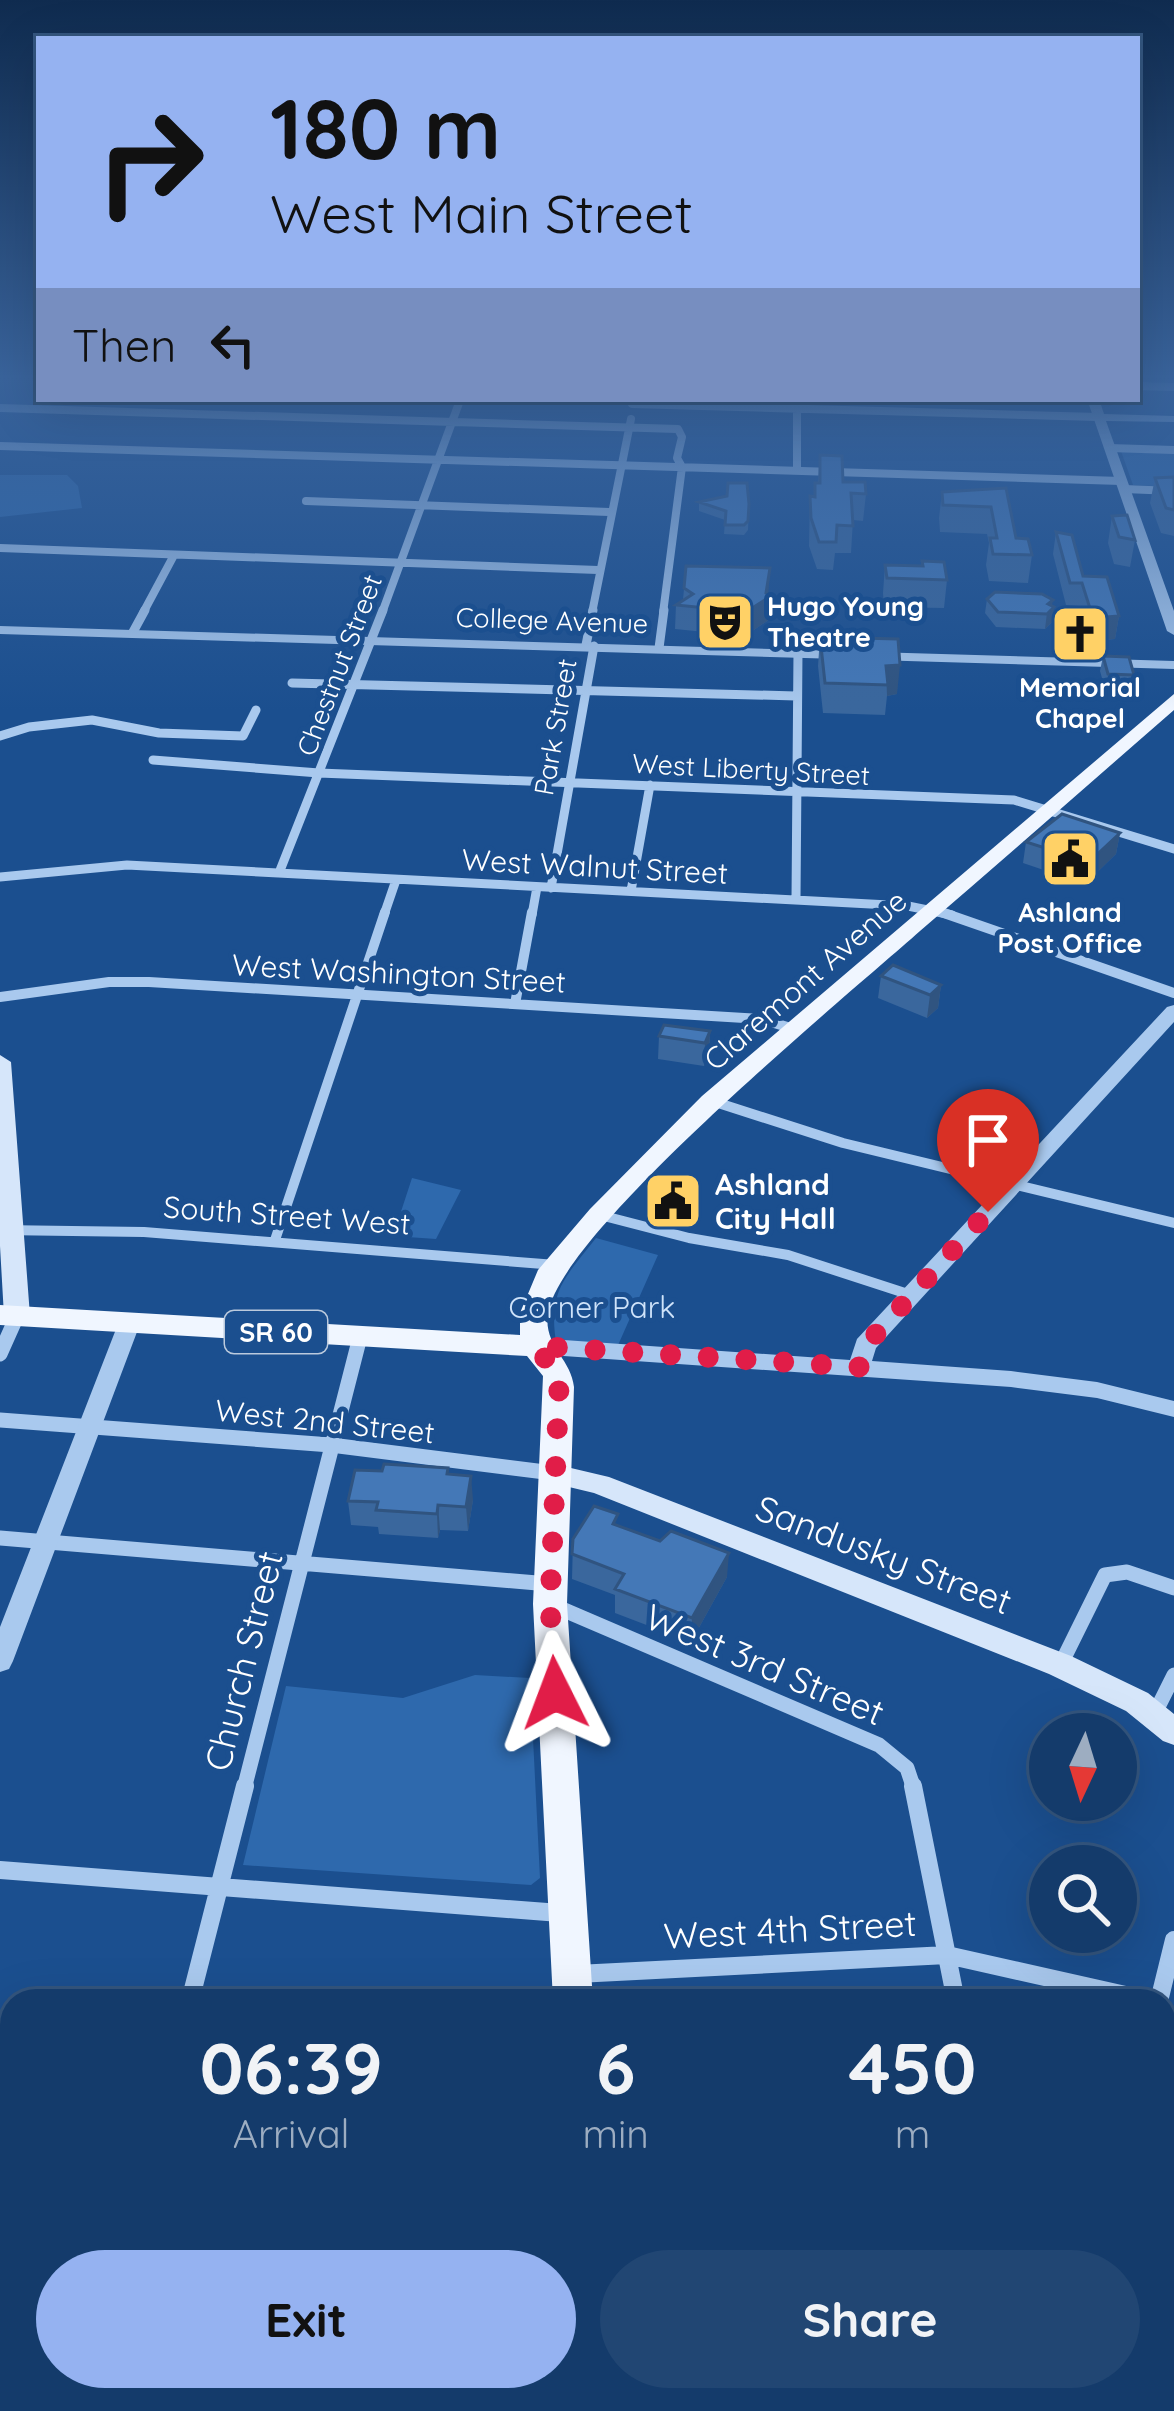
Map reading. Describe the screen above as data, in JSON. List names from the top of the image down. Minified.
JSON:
{"streets":{"main road":["Claremont Avenue","SR 60","Sandusky Street"],"street":["College Avenue","Chestnut Street","Park Street","West Liberty Street","West Walnut Street","West Washington Street","South Street West","West 2nd Street","Church Street","West 3rd Street","West 4th Street"]},"crossings":[["College Avenue","Chestnut Street"],["College Avenue","Park Street"],["Chestnut Street","West Liberty Street"],["Chestnut Street","West Walnut Street"],["Park Street","West Liberty Street"],["Park Street","West Walnut Street"],["West Liberty Street","Claremont Avenue"],["West Walnut Street","Claremont Avenue"],["West Washington Street","Claremont Avenue"],["Claremont Avenue","South Street West"],["Claremont Avenue","SR 60"],["SR 60","Church Street"],["West 2nd Street","Sandusky Street"],["West 2nd Street","Church Street"],["Church Street","West 3rd Street"],["West 3rd Street","West 4th Street"]],"parks":["Corner Park"],"places":{"theatre":["Hugo Young Theatre"],"church":["Memorial Chapel"],"public building":["Ashland Post Office","Ashland City Hall"]},"north":"bottom","page":{"turn":["180 m","West Main Street"],"then":"Then","eta":["06:39","Arrival","6","min","450","m"],"buttons":["Exit","Share"]}}
